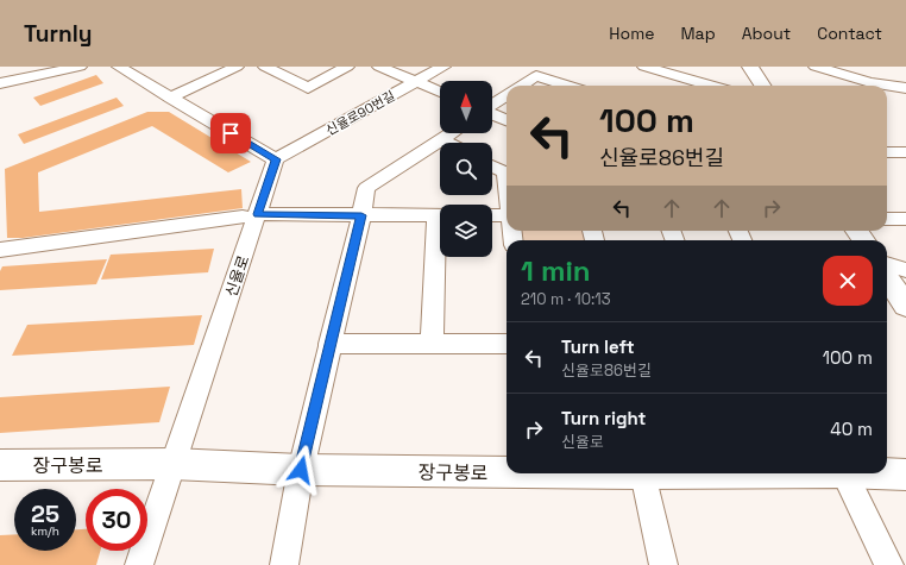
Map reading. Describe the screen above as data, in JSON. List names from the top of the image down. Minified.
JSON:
{"streets":{"street":["신율로90번길","신율로","장구봉로"]},"crossings":[["신율로90번길","신율로"],["신율로","장구봉로"]],"north":"top","page":{"header":"Turnly","nav":["Home","Map","About","Contact"],"turn":["100 m","신율로86번길"],"heading":["1 min","210 m · 10:13"],"list":[{"name":"Turn left","note":"신율로86번길","value":"100 m"},{"name":"Turn right","note":"신율로","value":"40 m"}],"speed":"25 km/h","limit":"30"}}
